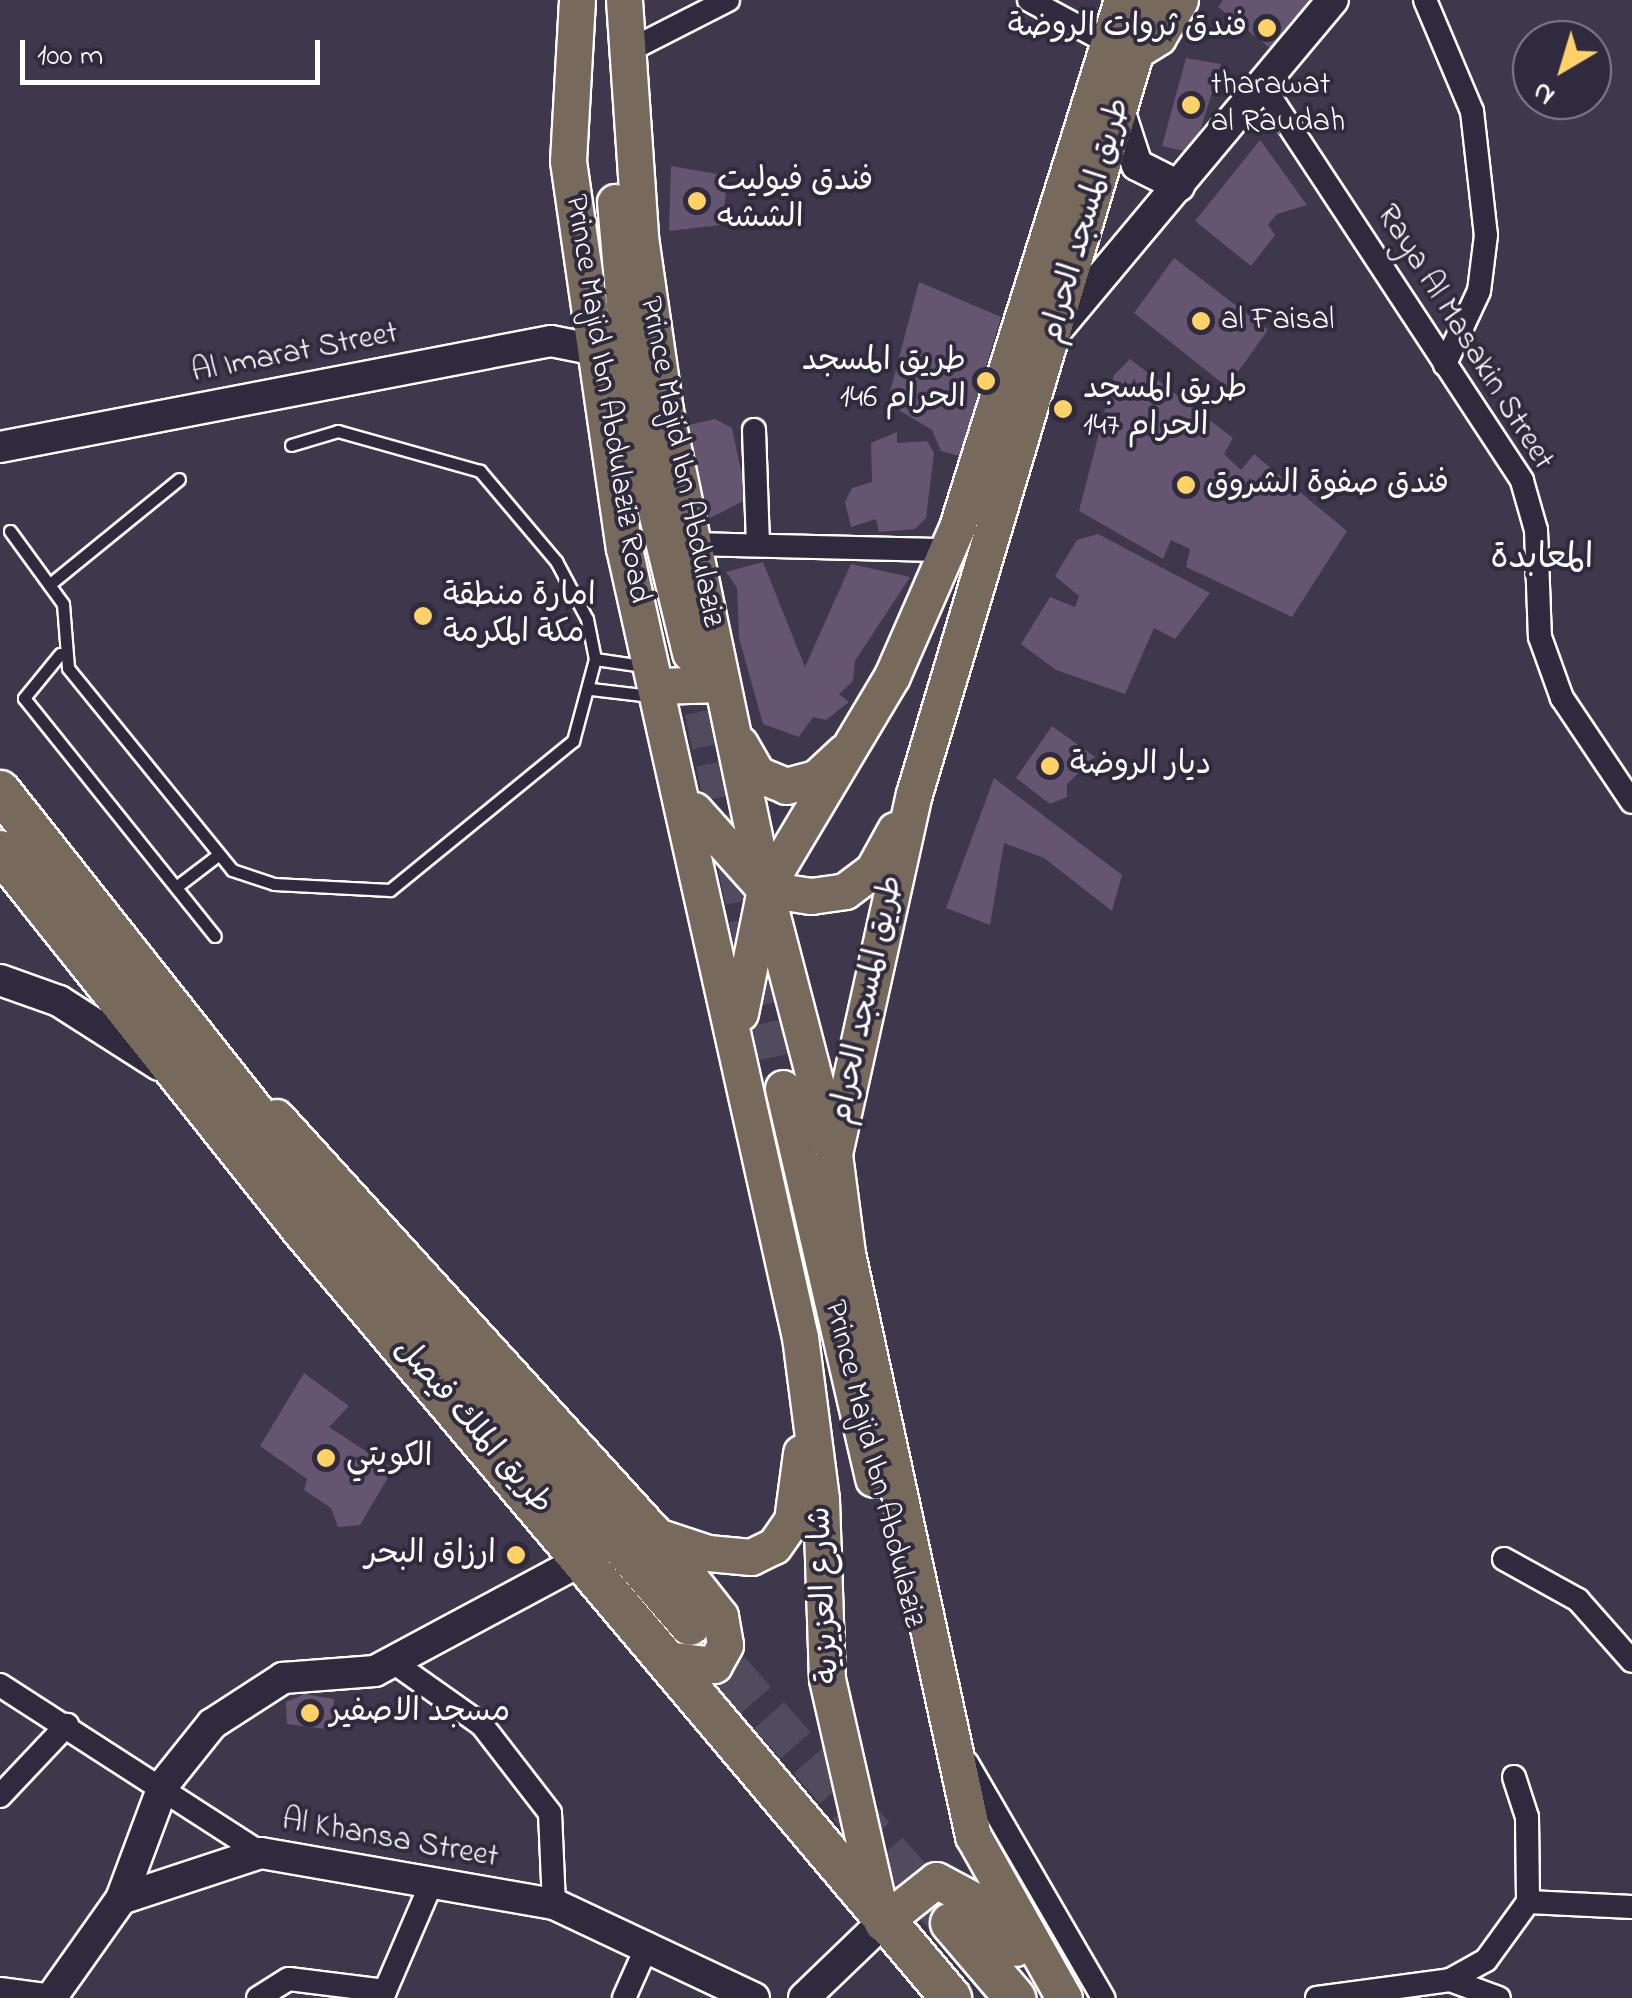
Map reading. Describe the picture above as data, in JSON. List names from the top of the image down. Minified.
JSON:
{"streets":{"highway":["طريق الملك فيصل"],"main road":["طريق المسجد الحرام","Prince Majid Ibn Abdulaziz Road","Prince Majid Ibn Abdulaziz","شارع العزيزية"],"street":["Raya Al Masakin Street","Al Imarat Street","Al Khansa Street"]},"crossings":[["طريق المسجد الحرام","Prince Majid Ibn Abdulaziz Road"],["طريق المسجد الحرام","Prince Majid Ibn Abdulaziz"],["طريق المسجد الحرام","شارع العزيزية"],["Al Imarat Street","Prince Majid Ibn Abdulaziz Road"],["Prince Majid Ibn Abdulaziz Road","شارع العزيزية"],["طريق الملك فيصل","شارع العزيزية"]],"districts":["المعابدة"],"places":["فندق ثروات الروضة","tharawat al Raudah","فندق فيوليت الششه","al Faisal","طريق المسجد الحرام 146","طريق المسجد الحرام 147","فندق صفوة الشروق","امارة منطقة مكة المكرمة","ديار الروضة","الكويتي","ارزاق البحر","مسجد الاصفير"],"scale_bar":"100 m","north":"bottom left"}
